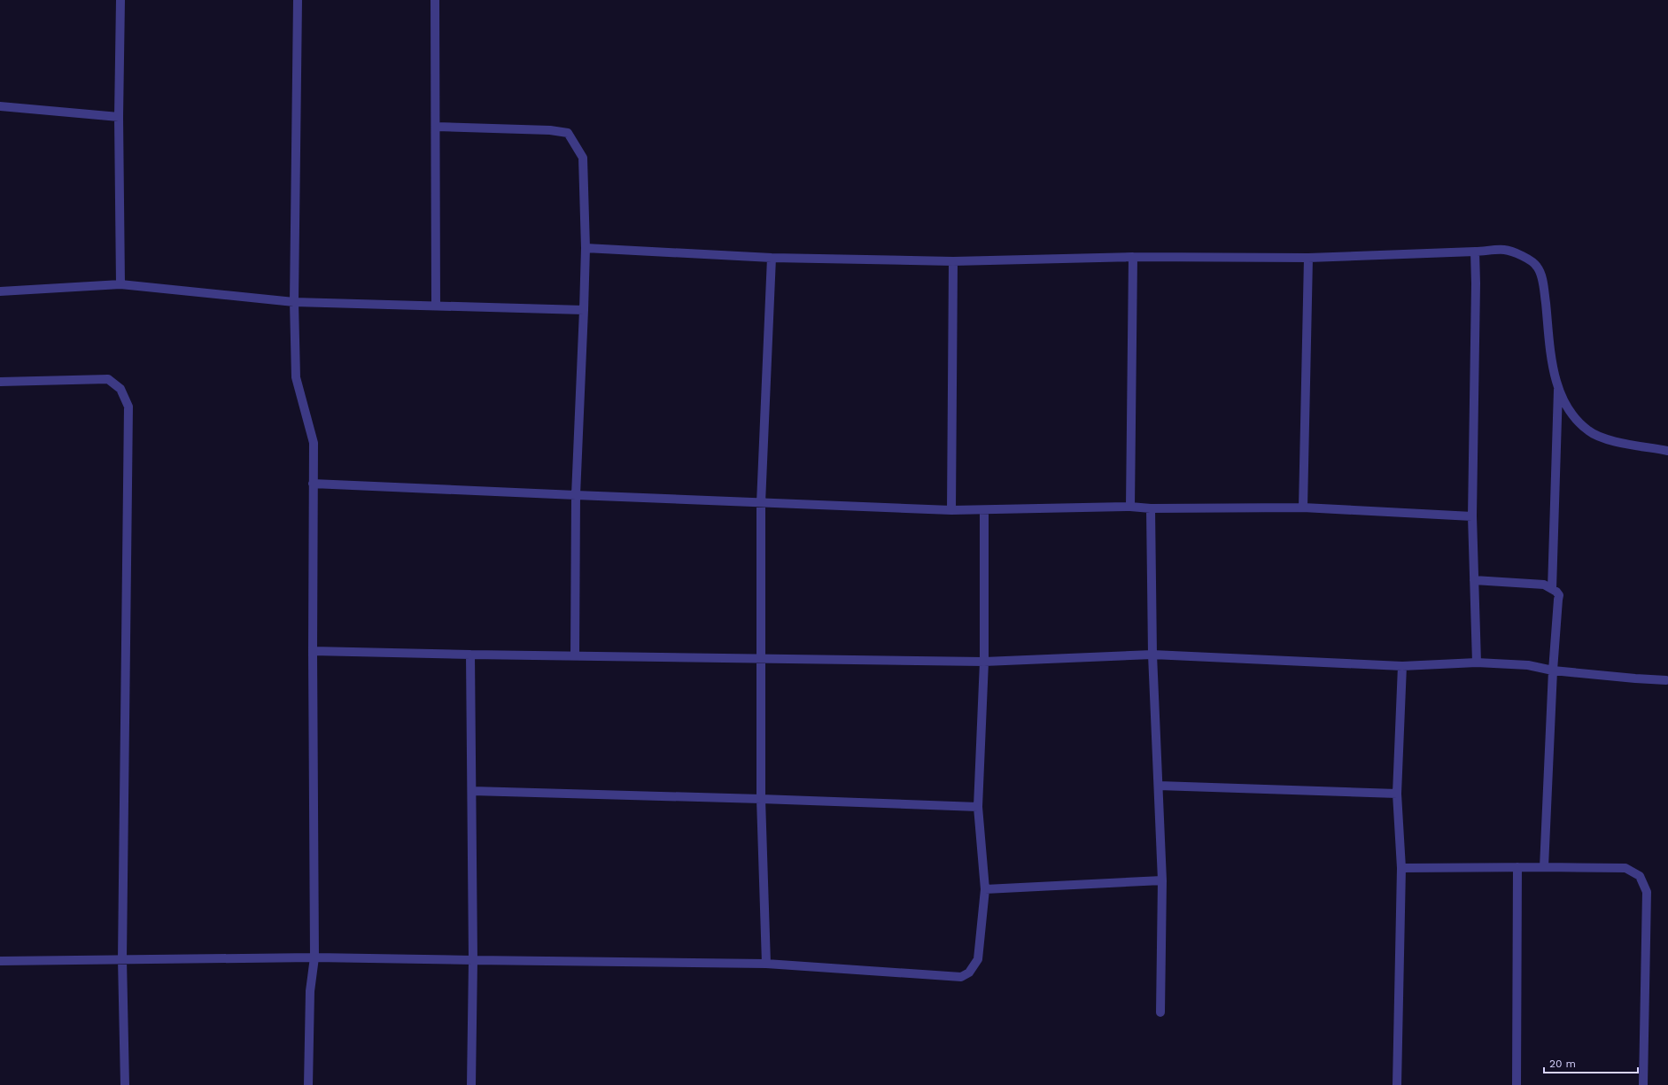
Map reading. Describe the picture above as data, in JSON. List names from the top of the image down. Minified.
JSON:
{"scale_bar":"20 m"}
